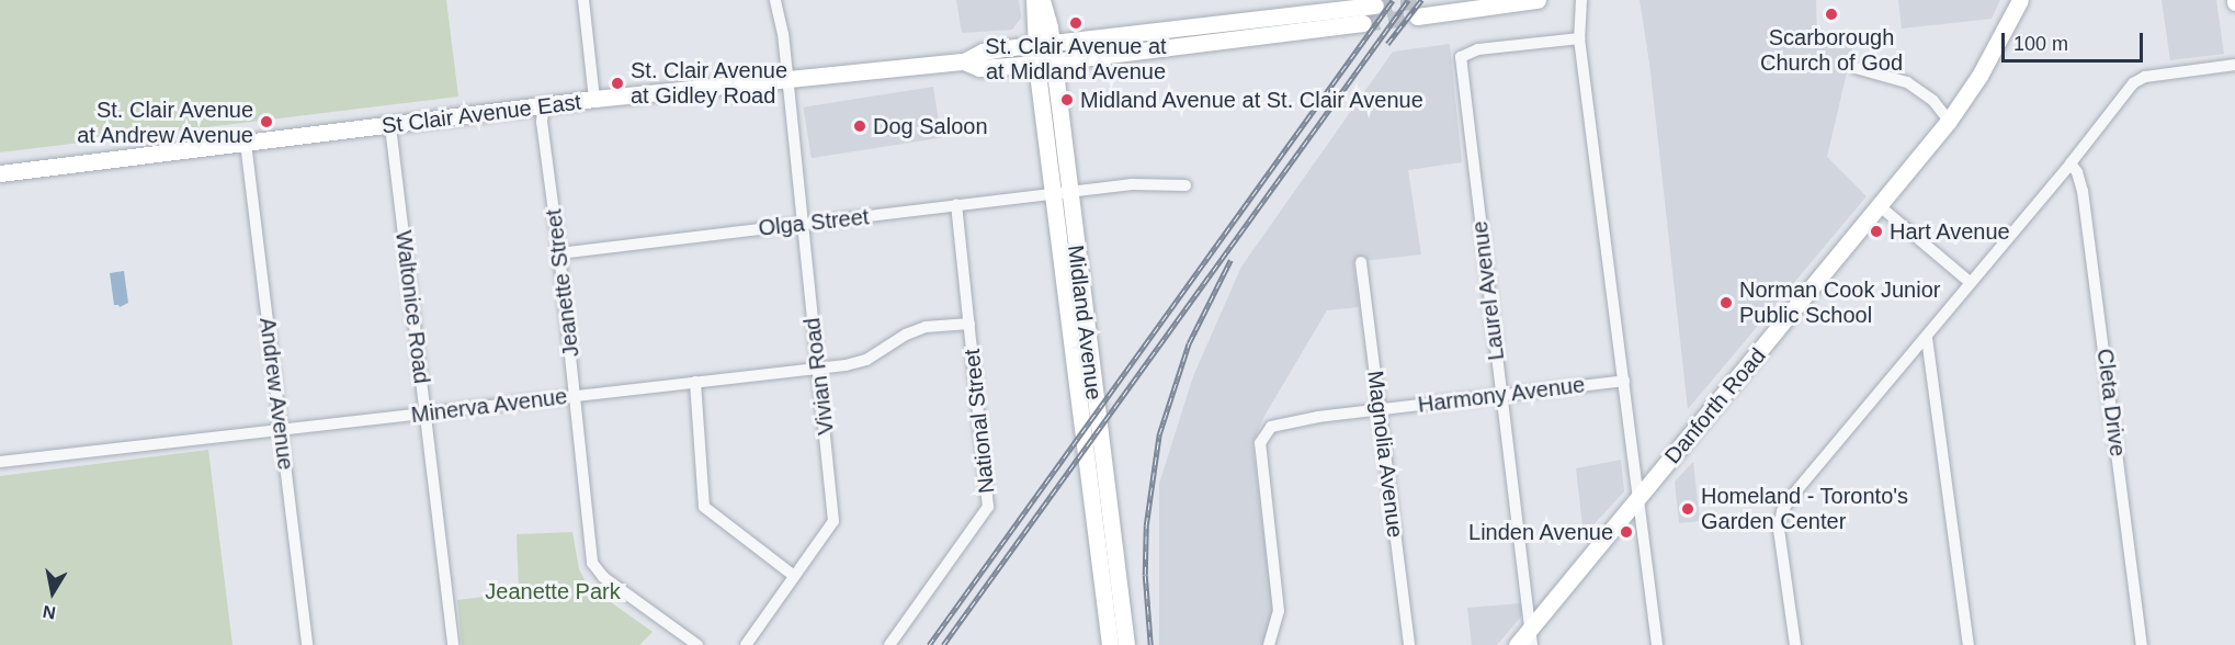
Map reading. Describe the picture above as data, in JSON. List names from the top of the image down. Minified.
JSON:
{"streets":{"main road":["St Clair Avenue East","Midland Avenue","Danforth Road"],"street":["Olga Street","Jeanette Street","Laurel Avenue","Waltonice Road","Vivian Road","Andrew Avenue","Harmony Avenue","Cleta Drive","Minerva Avenue","National Street","Magnolia Avenue"]},"crossings":[["St Clair Avenue East","Jeanette Street"],["St Clair Avenue East","Waltonice Road"],["St Clair Avenue East","Midland Avenue"],["St Clair Avenue East","Vivian Road"],["St Clair Avenue East","Andrew Avenue"],["Olga Street","Jeanette Street"],["Olga Street","Midland Avenue"],["Olga Street","Vivian Road"],["Olga Street","National Street"],["Jeanette Street","Minerva Avenue"],["Laurel Avenue","Harmony Avenue"],["Laurel Avenue","Danforth Road"],["Waltonice Road","Minerva Avenue"],["Vivian Road","Minerva Avenue"],["Andrew Avenue","Minerva Avenue"],["Harmony Avenue","Magnolia Avenue"],["Minerva Avenue","National Street"]],"parks":["Jeanette Park"],"places":["Scarborough Church of God","St. Clair Avenue at at Midland Avenue","St. Clair Avenue at Gidley Road","Midland Avenue at St. Clair Avenue","St. Clair Avenue at Andrew Avenue","Dog Saloon","Hart Avenue","Norman Cook Junior Public School","Homeland - Toronto's Garden Center","Linden Avenue"],"scale_bar":"100 m","north":"bottom"}
